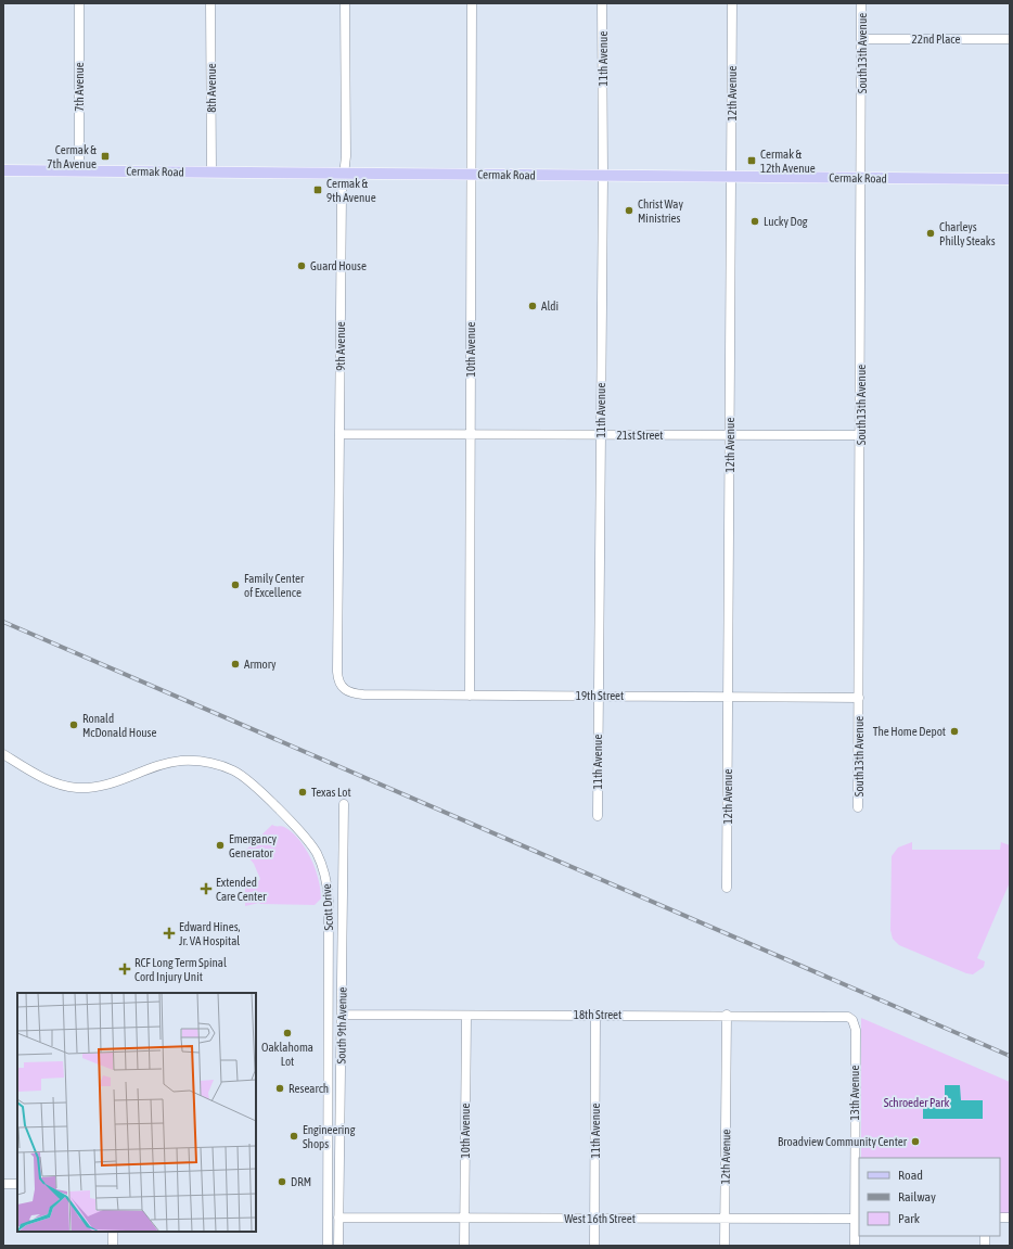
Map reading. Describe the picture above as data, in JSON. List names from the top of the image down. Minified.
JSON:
{"streets":{"main road":["Cermak Road"],"street":["22nd Place","South13th Avenue","11th Avenue","7th Avenue","8th Avenue","12th Avenue","9th Avenue","10th Avenue","21st Street","19th Street","Scott Drive","18th Street","South 9th Avenue","13th Avenue","West 16th Street"]},"crossings":[["22nd Place","South13th Avenue"],["South13th Avenue","Cermak Road"],["South13th Avenue","21st Street"],["South13th Avenue","19th Street"],["11th Avenue","Cermak Road"],["11th Avenue","21st Street"],["11th Avenue","19th Street"],["11th Avenue","18th Street"],["11th Avenue","West 16th Street"],["7th Avenue","Cermak Road"],["8th Avenue","Cermak Road"],["12th Avenue","Cermak Road"],["12th Avenue","21st Street"],["12th Avenue","19th Street"],["12th Avenue","18th Street"],["12th Avenue","West 16th Street"],["Cermak Road","9th Avenue"],["Cermak Road","10th Avenue"],["9th Avenue","21st Street"],["9th Avenue","19th Street"],["10th Avenue","21st Street"],["10th Avenue","19th Street"],["10th Avenue","18th Street"],["10th Avenue","West 16th Street"],["18th Street","South 9th Avenue"],["18th Street","13th Avenue"],["South 9th Avenue","West 16th Street"],["13th Avenue","West 16th Street"]],"parks":["Schroeder Park"],"places":{"transit":["Cermak & 7th Avenue","Cermak & 12th Avenue","Cermak & 9th Avenue"],"other":["Christ Way Ministries","Lucky Dog","Charleys Philly Steaks","Guard House","Aldi","Family Center of Excellence","Armory","Ronald McDonald House","The Home Depot","Texas Lot","Emergancy Generator","Oaklahoma Lot","Research","Engineering Shops","Broadview Community Center","DRM"],"health":["Extended Care Center","Edward Hines, Jr. VA Hospital","RCF Long Term Spinal Cord Injury Unit"]},"legend":["Road","Railway","Park"]}
